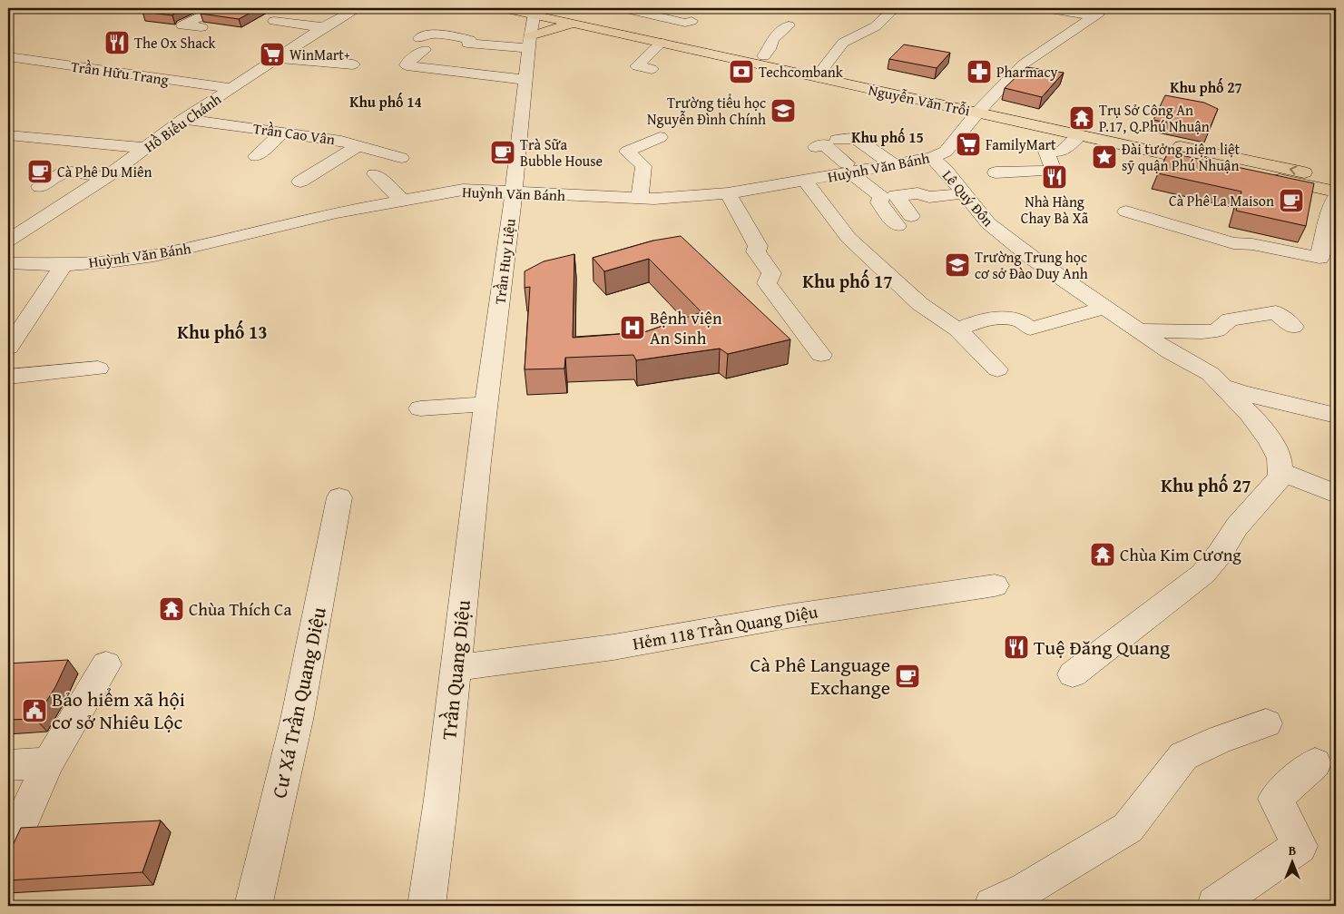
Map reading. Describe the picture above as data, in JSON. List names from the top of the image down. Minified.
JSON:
{"streets":{"main road":["Nguyễn Văn Trỗi"],"street":["Trần Hữu Trang","Hồ Biểu Chánh","Trần Cao Vân","Huỳnh Văn Bánh","Lê Quý Ðôn","Trần Huy Liệu","Hẻm 118 Trần Quang Diệu","Trần Quang Diệu","Cư Xá Trần Quang Diệu"]},"crossings":[["Trần Hữu Trang","Hồ Biểu Chánh"],["Nguyễn Văn Trỗi","Huỳnh Văn Bánh"],["Nguyễn Văn Trỗi","Trần Huy Liệu"],["Hồ Biểu Chánh","Trần Cao Vân"],["Huỳnh Văn Bánh","Lê Quý Ðôn"],["Huỳnh Văn Bánh","Trần Huy Liệu"],["Trần Huy Liệu","Trần Quang Diệu"],["Hẻm 118 Trần Quang Diệu","Trần Quang Diệu"]],"districts":["Khu phố 27","Khu phố 14","Khu phố 15","Khu phố 17","Khu phố 13","Khu phố 27"],"places":{"restaurant":["The Ox Shack","Nhà Hàng Chay Bà Xã","Tuệ Đăng Quang"],"supermarket":["WinMart+","FamilyMart"],"bank":["Techcombank"],"pharmacy":["Pharmacy"],"school or university":["Trường tiểu học Nguyễn Đình Chính","Trường Trung học cơ sở Đào Duy Anh"],"temple":["Trụ Sở Công An P.17, Q.Phú Nhuận","Chùa Kim Cương","Chùa Thích Ca"],"cafe":["Trà Sữa Bubble House","Cà Phê Du Miên","Cà Phê La Maison","Cà Phê Language Exchange"],"place":["Đài tưởng niệm liệt sỹ quận Phú Nhuận"],"hospital":["Bệnh viện An Sinh"],"public building":["Bảo hiểm xã hội cơ sở Nhiêu Lộc"]},"north":"top"}
